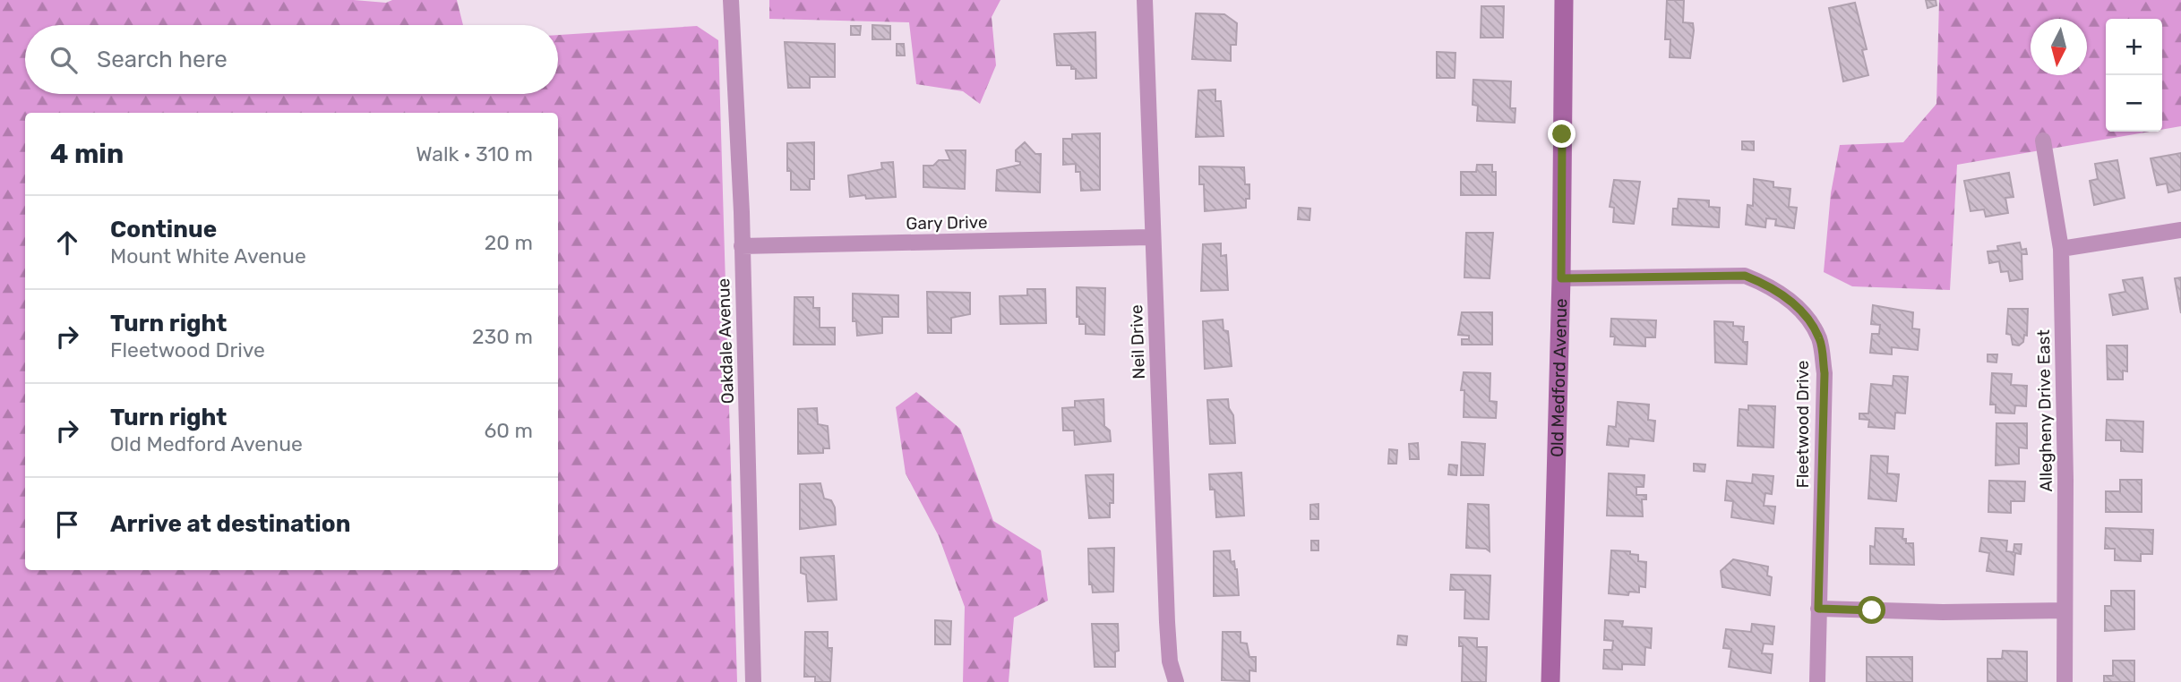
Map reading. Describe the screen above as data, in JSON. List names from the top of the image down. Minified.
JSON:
{"streets":{"street":["Gary Drive","Oakdale Avenue","Neil Drive","Old Medford Avenue","Allegheny Drive East","Fleetwood Drive"]},"crossings":[["Gary Drive","Oakdale Avenue"],["Gary Drive","Neil Drive"],["Old Medford Avenue","Fleetwood Drive"]],"north":"bottom","page":{"map_buttons":["+","−"],"search":"Search here","heading":["4 min","Walk · 310 m"],"list":[["Continue","Mount White Avenue","20 m"],["Turn right","Fleetwood Drive","230 m"],["Turn right","Old Medford Avenue","60 m"],"Arrive at destination"]}}
